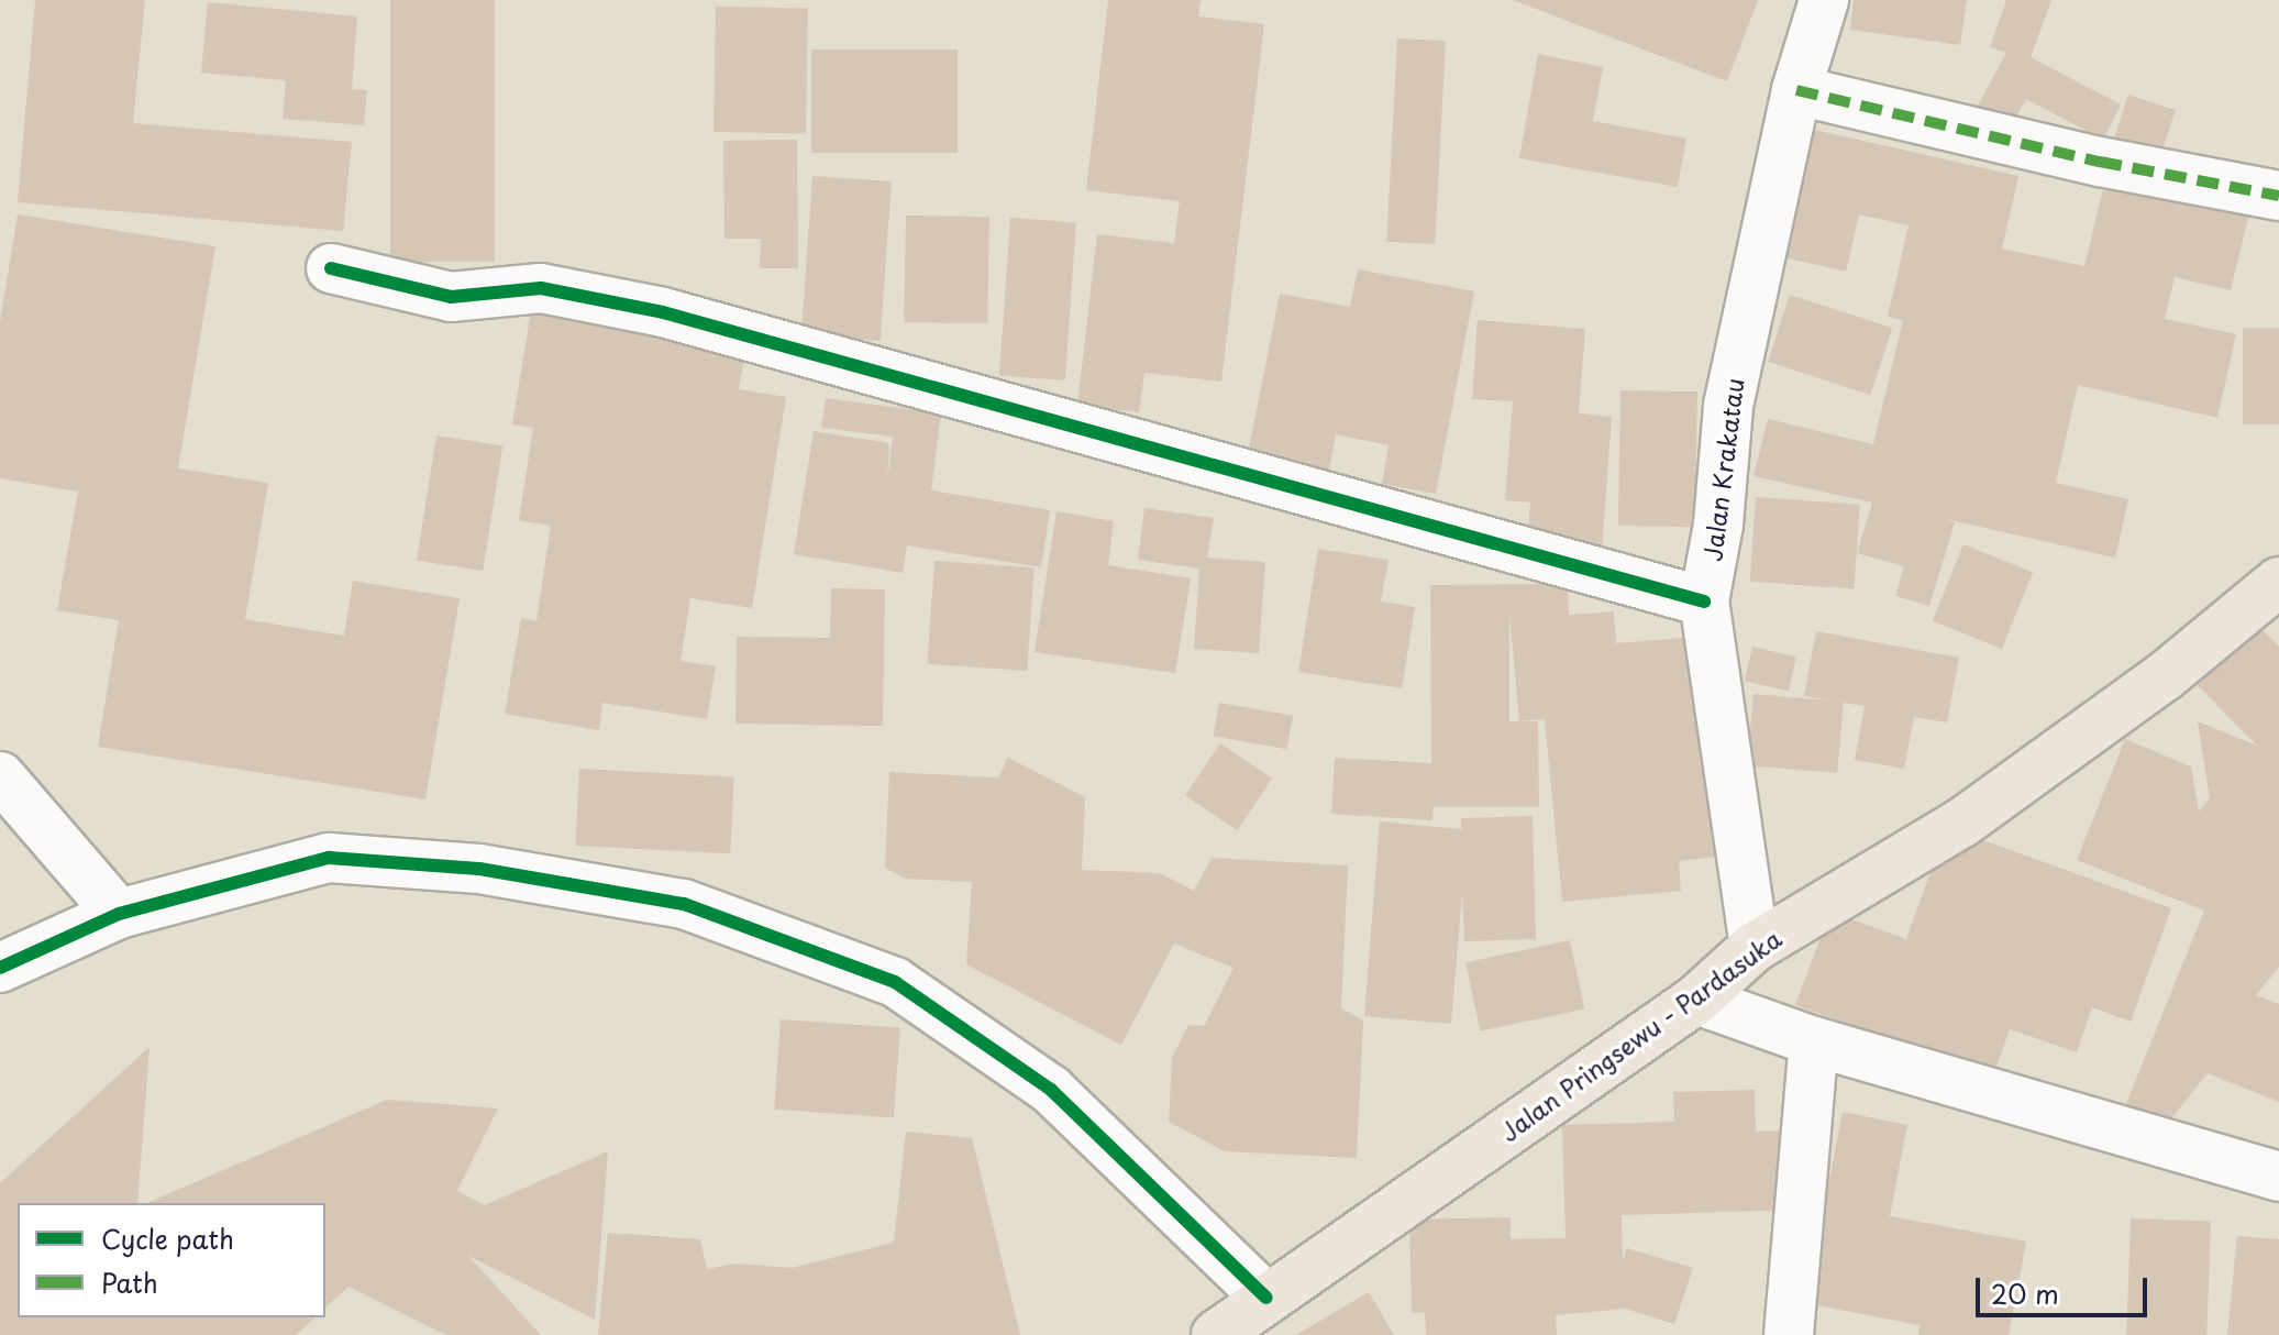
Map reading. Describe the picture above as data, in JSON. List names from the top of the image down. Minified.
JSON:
{"streets":{"main road":["Jalan Pringsewu - Pardasuka"],"street":["Jalan Krakatau"]},"crossings":[["Jalan Krakatau","Jalan Pringsewu - Pardasuka"]],"legend":["Cycle path","Path"],"scale_bar":"20 m"}
